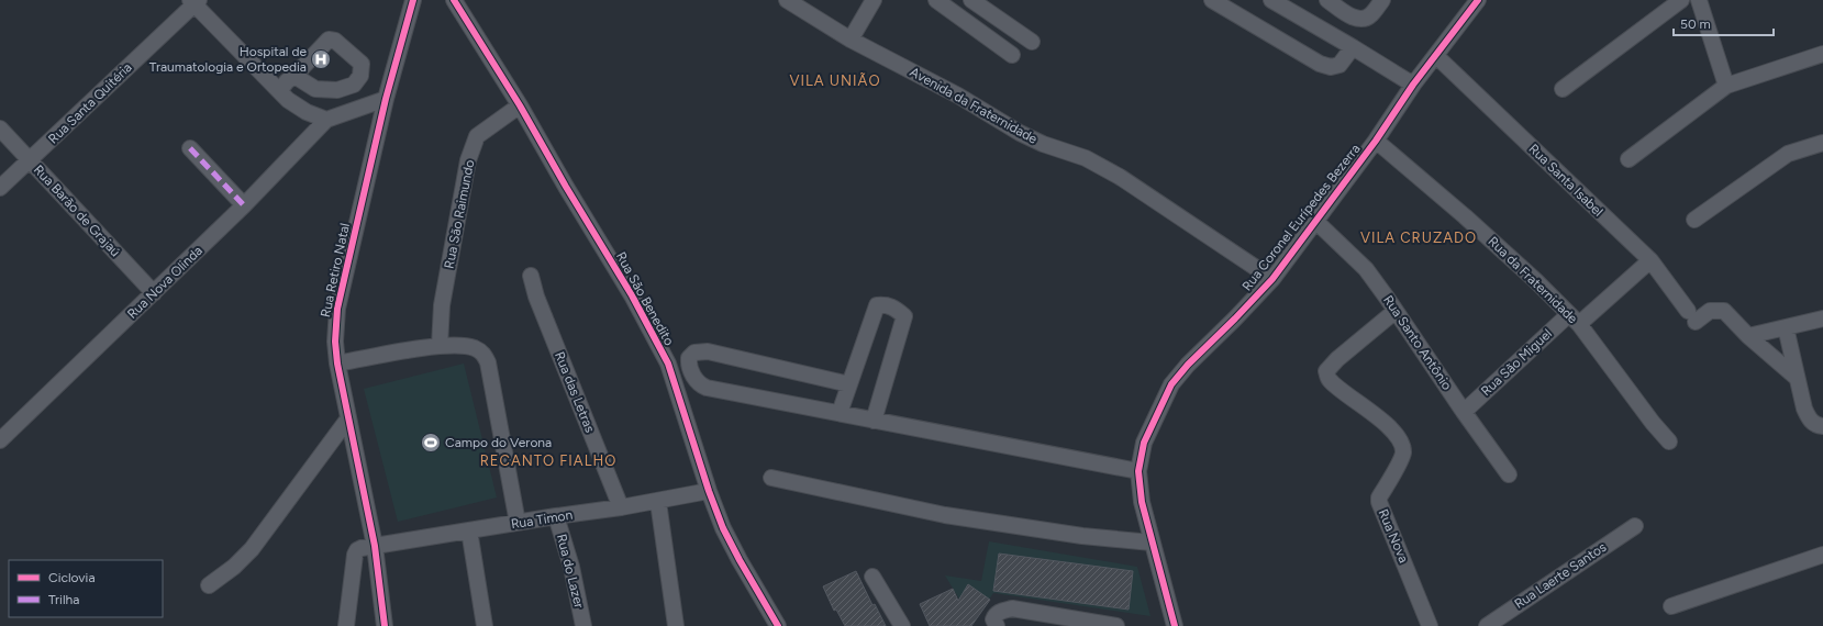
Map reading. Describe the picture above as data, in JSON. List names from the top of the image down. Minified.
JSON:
{"streets":{"street":["Rua Santa Quitéria","Avenida da Fraternidade","Rua Santa Isabel","Rua Barão de Grajaú","Rua São Raimundo","Rua Coronel Eurípedes Bezerra","Rua Retiro Natal","Rua da Fraternidade","Rua Nova Olinda","Rua São Benedito","Rua Santo Antônio","Rua São Miguel","Rua das Letras","Rua Timon","Rua Nova","Rua do Lazer","Rua Laerte Santos"]},"crossings":[["Rua Santa Quitéria","Rua Barão de Grajaú"],["Avenida da Fraternidade","Rua Coronel Eurípedes Bezerra"],["Rua Santa Isabel","Rua Coronel Eurípedes Bezerra"],["Rua Santa Isabel","Rua São Miguel"],["Rua Barão de Grajaú","Rua Nova Olinda"],["Rua São Raimundo","Rua São Benedito"],["Rua Coronel Eurípedes Bezerra","Rua da Fraternidade"],["Rua Coronel Eurípedes Bezerra","Rua Santo Antônio"],["Rua Retiro Natal","Rua Timon"],["Rua da Fraternidade","Rua São Miguel"],["Rua São Benedito","Rua Timon"],["Rua Santo Antônio","Rua São Miguel"],["Rua Santo Antônio","Rua Nova"],["Rua das Letras","Rua Timon"],["Rua Timon","Rua do Lazer"]],"districts":["VILA UNIÃO","VILA CRUZADO","RECANTO FIALHO"],"places":{"hospital":["Hospital de Traumatologia e Ortopedia"],"sports":["Campo do Verona"]},"legend":["Ciclovia","Trilha"],"scale_bar":"50 m"}
